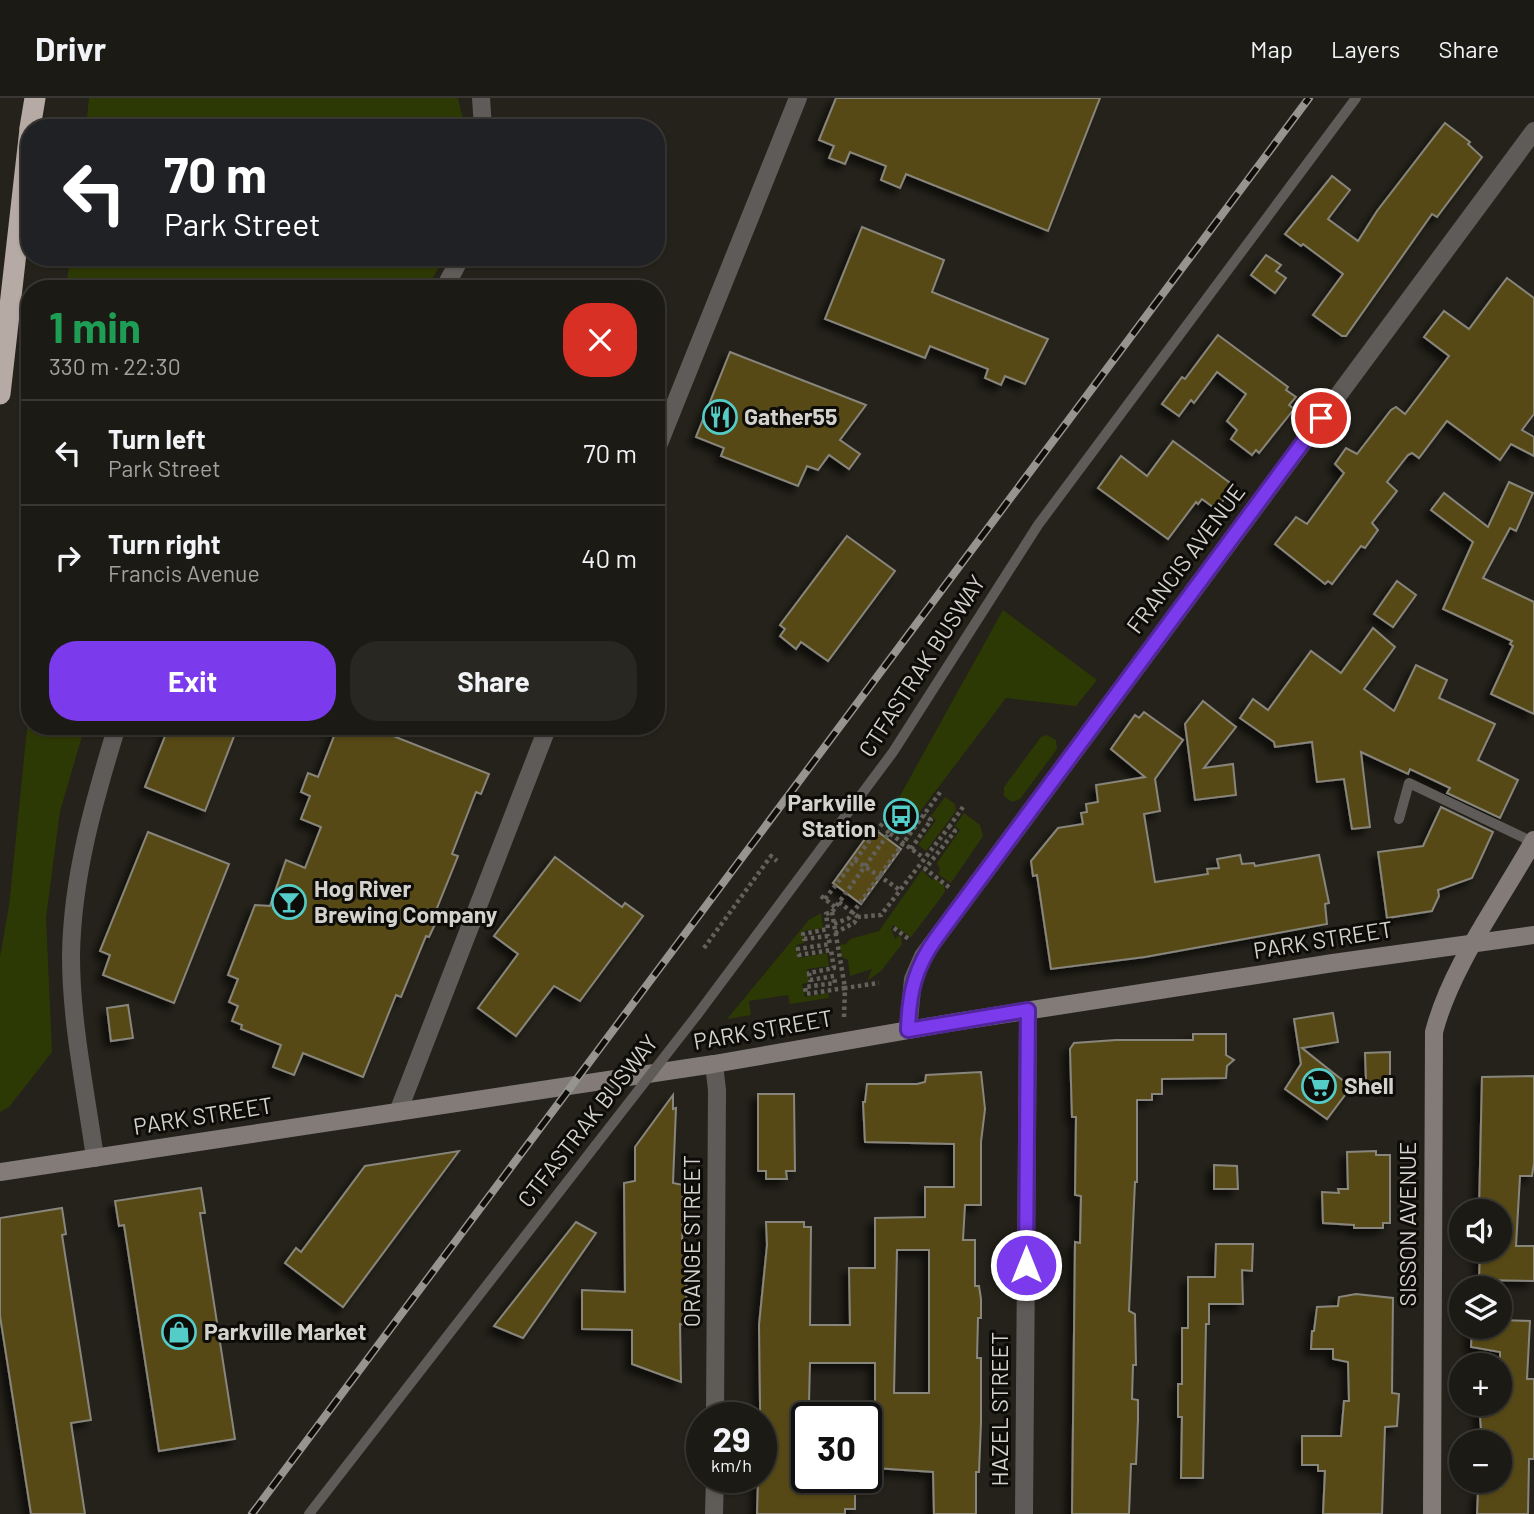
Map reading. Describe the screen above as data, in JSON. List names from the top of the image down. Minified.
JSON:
{"streets":{"main road":["PARK STREET","SISSON AVENUE"],"street":["FRANCIS AVENUE","ORANGE STREET","HAZEL STREET"],"lane":["CTFASTRAK BUSWAY"]},"crossings":[["FRANCIS AVENUE","PARK STREET"],["PARK STREET","SISSON AVENUE"],["PARK STREET","ORANGE STREET"],["PARK STREET","HAZEL STREET"]],"places":{"restaurant":["Gather55"],"bus stop":["Parkville Station"],"bar":["Hog River Brewing Company"],"supermarket":["Shell"],"shop":["Parkville Market"]},"page":{"header":"Drivr","nav":["Map","Layers","Share"],"turn":["70 m","Park Street"],"heading":["1 min","330 m · 22:30"],"list":[{"name":"Turn left","note":"Park Street","value":"70 m"},{"name":"Turn right","note":"Francis Avenue","value":"40 m"}],"buttons":["Exit","Share"],"map_buttons":["+","−"],"speed":"29 km/h","limit":"30"}}
